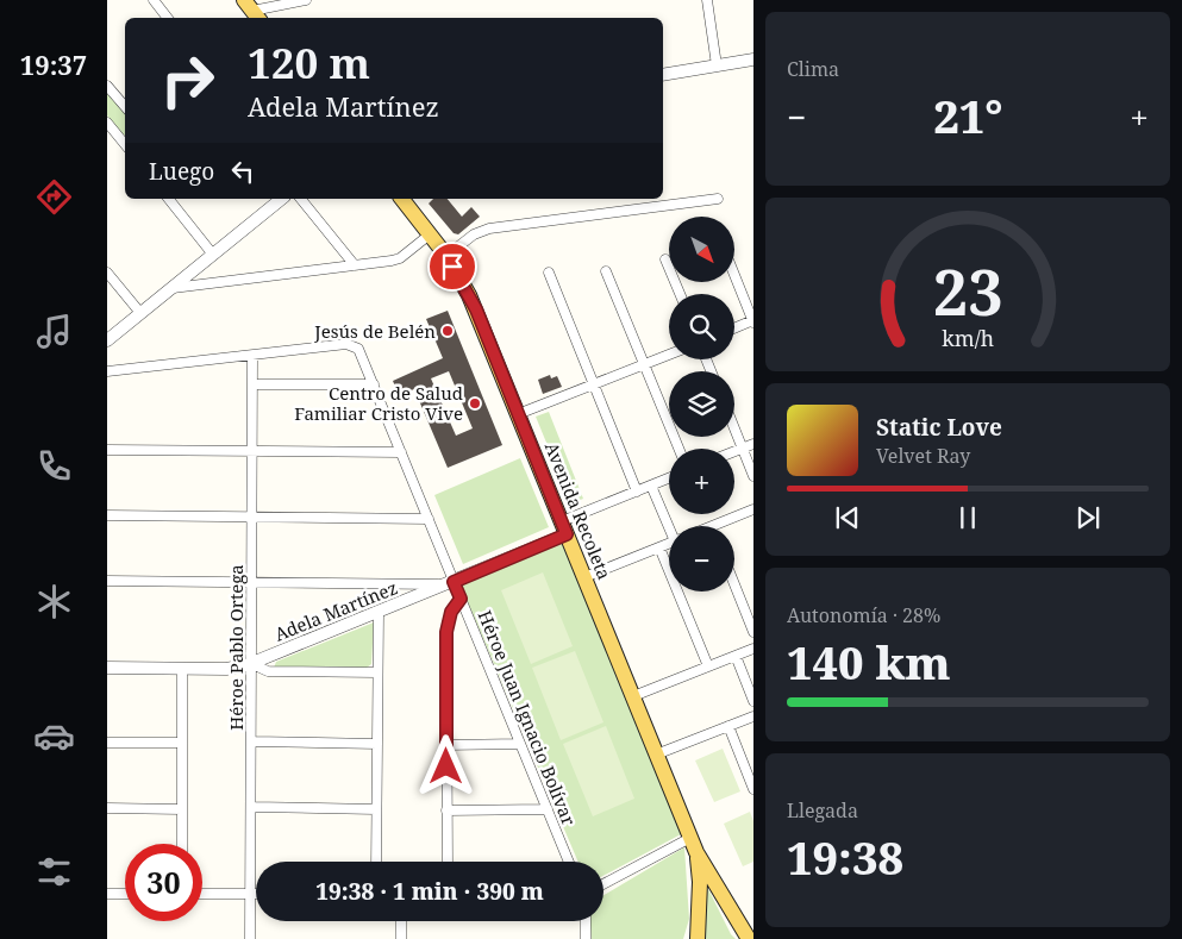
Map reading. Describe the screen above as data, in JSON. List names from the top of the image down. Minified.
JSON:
{"streets":{"main road":["Avenida Recoleta"],"street":["Adela Martínez","Héroe Pablo Ortega","Héroe Juan Ignacio Bolívar"]},"crossings":[["Avenida Recoleta","Adela Martínez"],["Adela Martínez","Héroe Pablo Ortega"],["Adela Martínez","Héroe Juan Ignacio Bolívar"],["Héroe Pablo Ortega","Héroe Juan Ignacio Bolívar"]],"places":["Jesús de Belén","Centro de Salud Familiar Cristo Vive"],"north":"bottom right","page":{"tabs":"19:37","tile":["Clima",["Autonomía · 28%","140 km"],["Llegada","19:38"]],"turn":["120 m","Adela Martínez"],"heat":["−","21°","+"],"then":"Luego","map_buttons":["+","−"],"song":["Static Love","Velvet Ray"],"limit":"30","trip":"19:38 · 1 min · 390 m","gauge":["23","km/h"]}}
